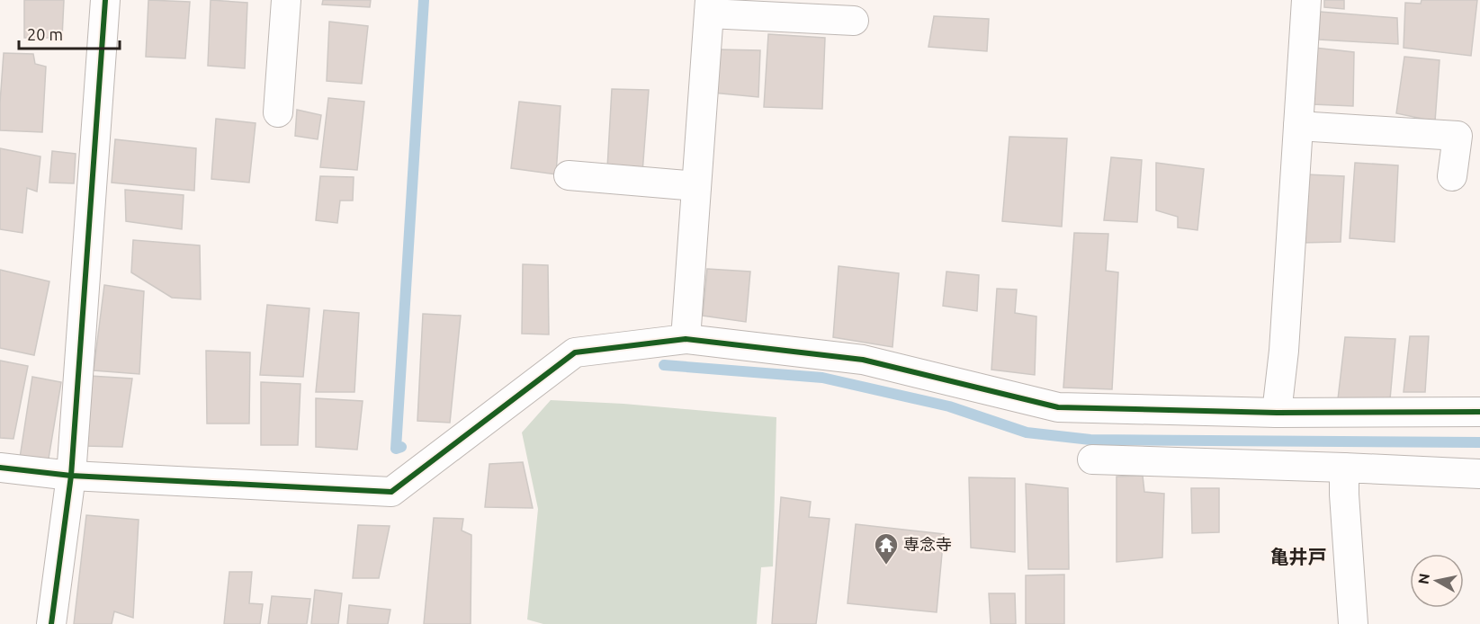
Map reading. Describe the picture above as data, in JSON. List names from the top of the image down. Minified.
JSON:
{"districts":["亀井戸"],"places":{"temple":["専念寺"]},"scale_bar":"20 m","north":"left"}
